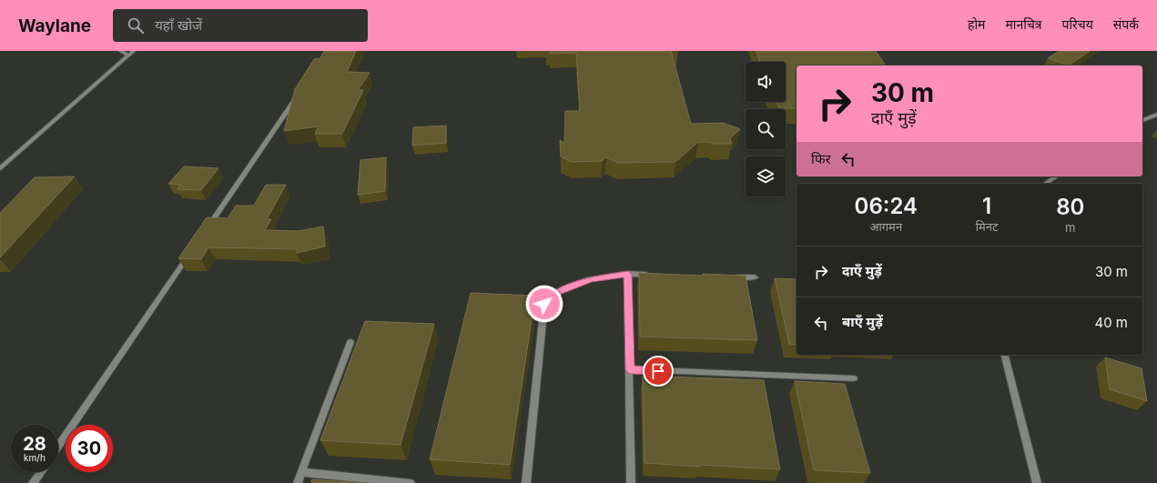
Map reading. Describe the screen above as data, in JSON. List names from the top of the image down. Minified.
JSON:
{"page":{"header":"Waylane","search":"यहाँ खोजें","nav":["होम","मानचित्र","परिचय","संपर्क"],"turn":["30 m","दाएँ मुड़ें"],"then":"फिर","eta":["06:24","आगमन","1","मिनट","80","m"],"list":[{"name":"दाएँ मुड़ें","value":"30 m"},{"name":"बाएँ मुड़ें","value":"40 m"}],"speed":"28 km/h","limit":"30"}}
